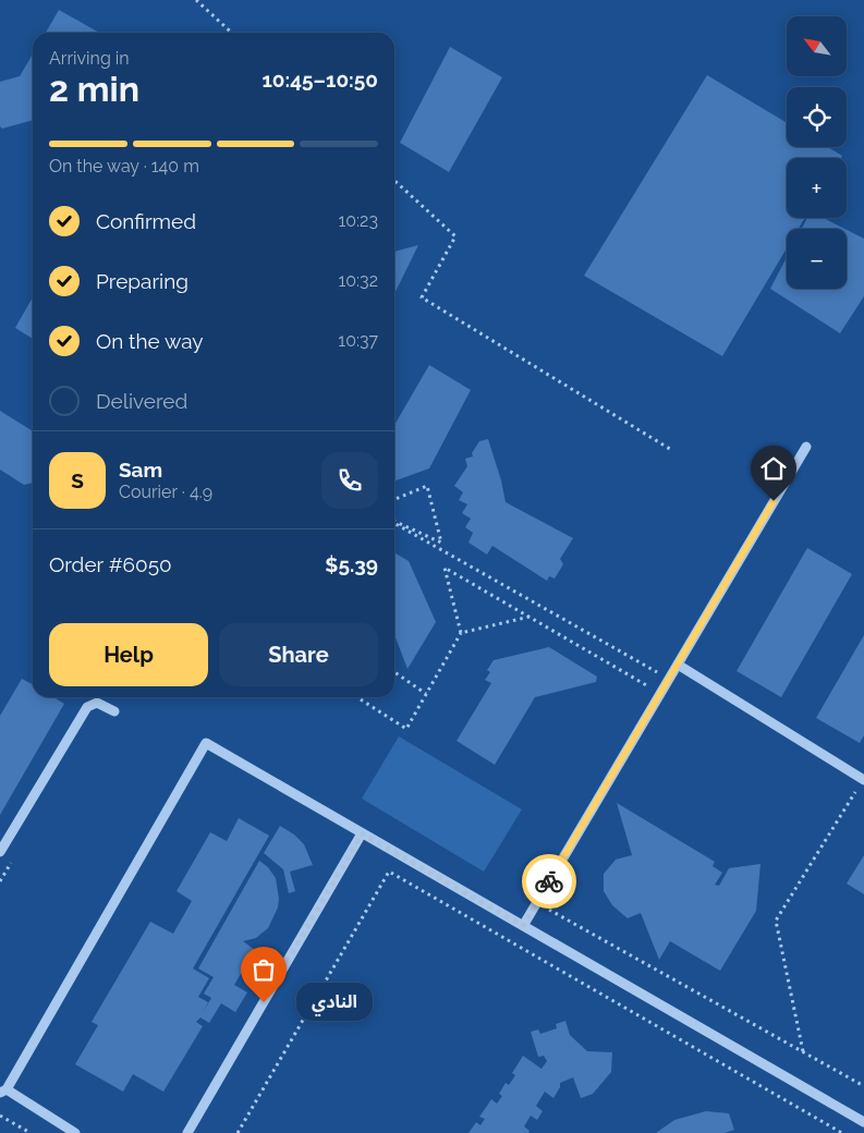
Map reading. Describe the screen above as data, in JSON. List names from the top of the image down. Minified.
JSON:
{"places":["النادي"],"north":"top left","page":{"map_buttons":["+","−"],"heading":["2 min","Arriving in","10:45–10:50"],"panel":["Sam","Courier · 4.9","Order #6050","$5.39"],"bar":"On the way · 140 m","list":[["Confirmed","10:23"],["Preparing","10:32"],["On the way","10:37"],"Delivered"],"round":"S","buttons":["Help","Share"],"bubble":"النادي"}}
